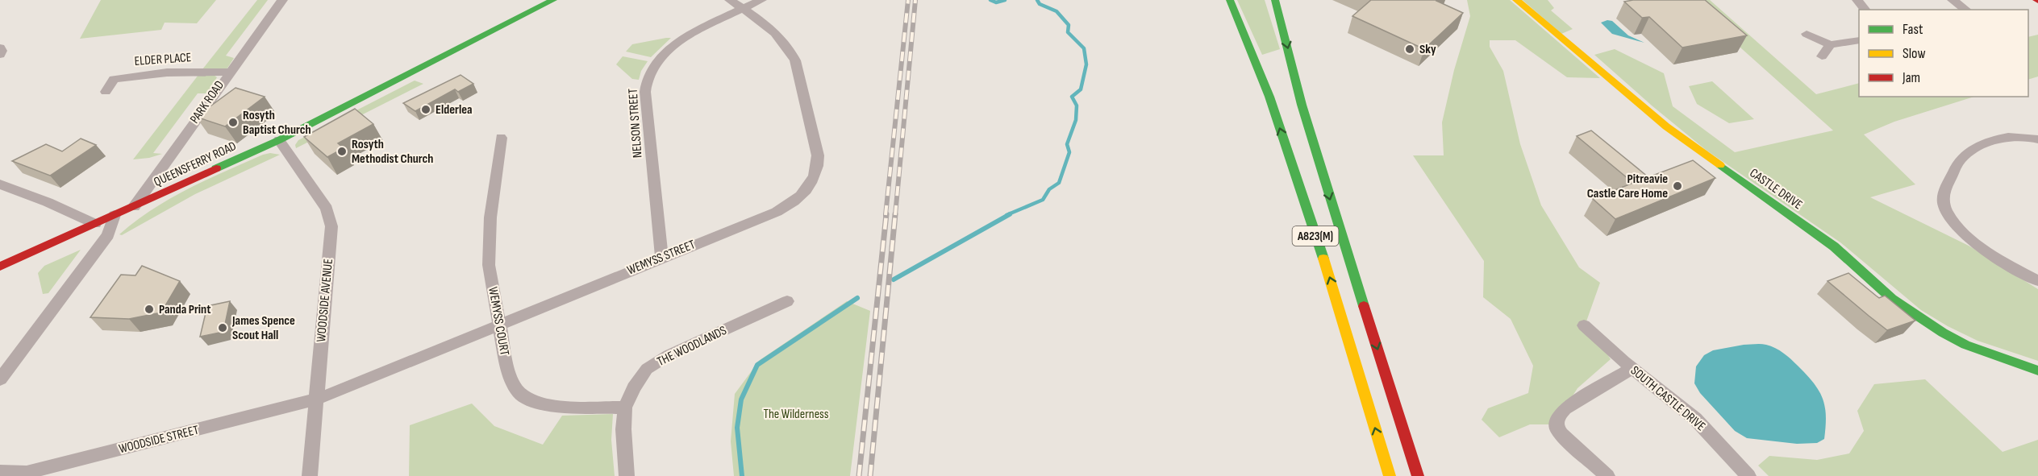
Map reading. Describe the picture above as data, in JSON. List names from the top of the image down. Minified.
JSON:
{"streets":{"main road":["QUEENSFERRY ROAD","CASTLE DRIVE","A823(M)"],"street":["ELDER PLACE","PARK ROAD","NELSON STREET","WEMYSS STREET","WOODSIDE AVENUE","WEMYSS COURT","THE WOODLANDS","SOUTH CASTLE DRIVE","WOODSIDE STREET"]},"crossings":[["ELDER PLACE","PARK ROAD"],["PARK ROAD","QUEENSFERRY ROAD"],["NELSON STREET","WEMYSS STREET"],["QUEENSFERRY ROAD","WOODSIDE AVENUE"],["WEMYSS STREET","WOODSIDE AVENUE"],["WEMYSS STREET","WEMYSS COURT"],["WEMYSS STREET","WOODSIDE STREET"],["WOODSIDE AVENUE","WOODSIDE STREET"],["WEMYSS COURT","THE WOODLANDS"]],"parks":["The Wilderness"],"places":["Sky","Elderlea","Rosyth Baptist Church","Rosyth Methodist Church","Pitreavie Castle Care Home","Panda Print","James Spence Scout Hall"],"legend":["Fast","Slow","Jam"]}
